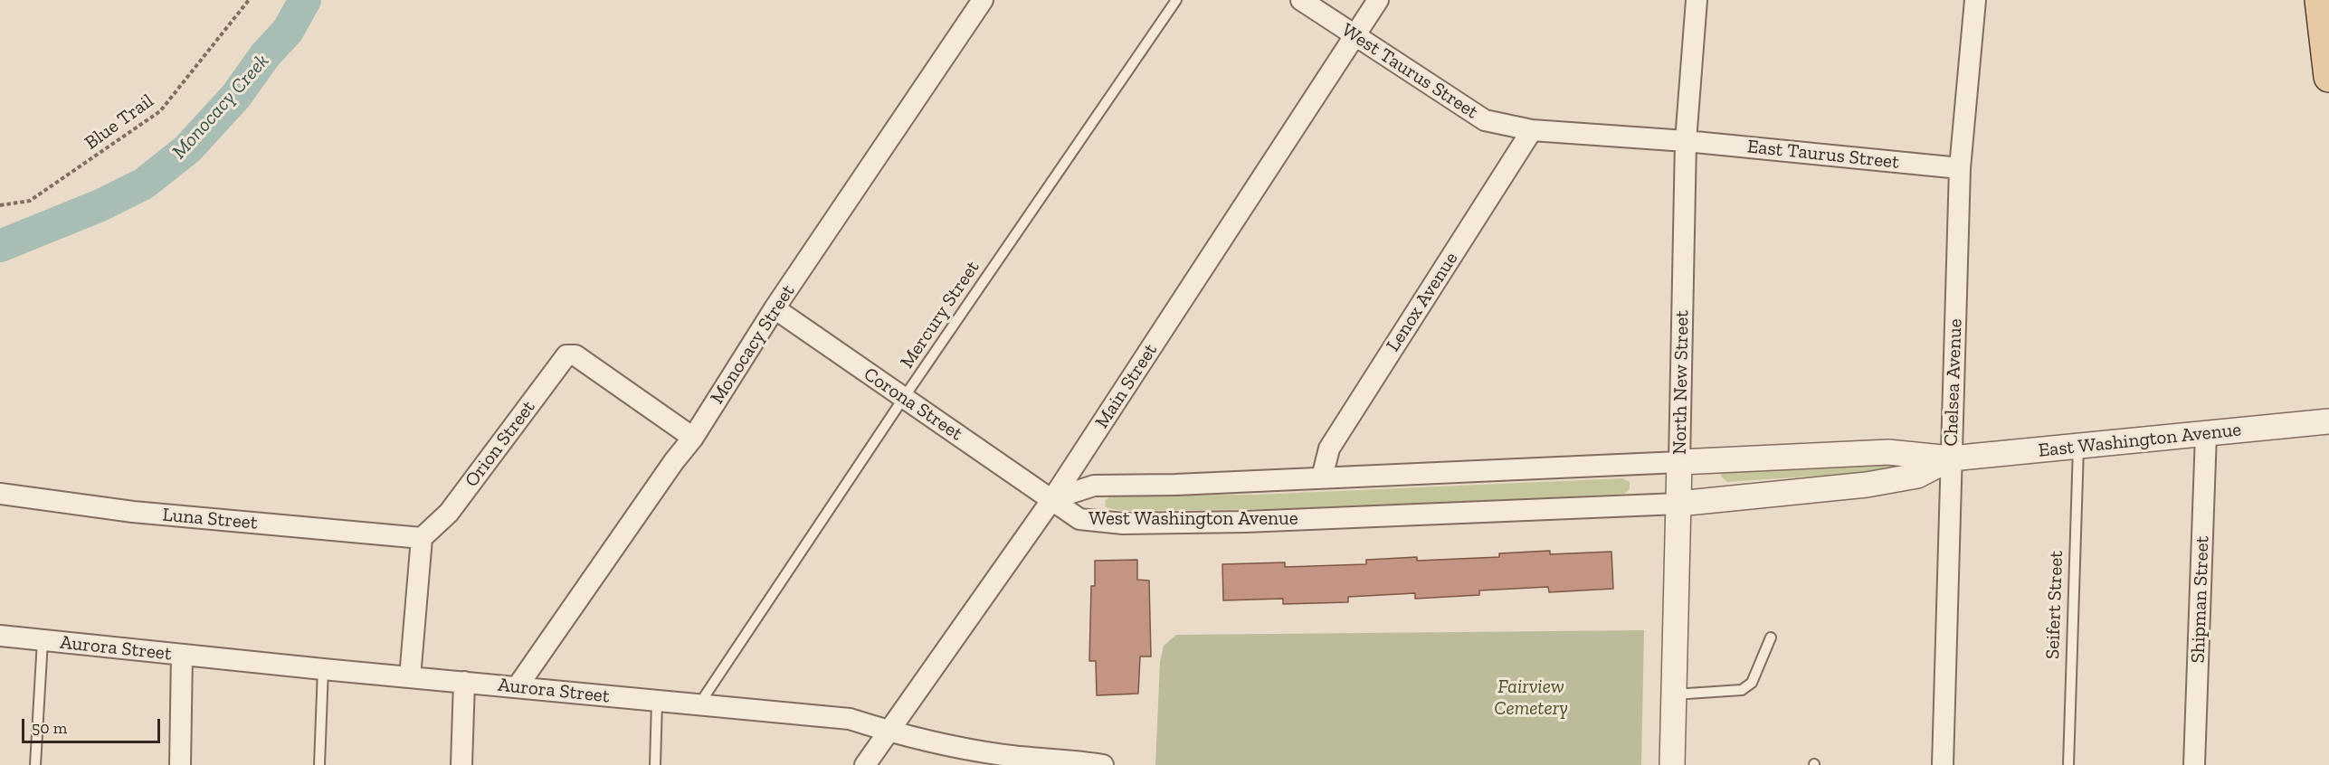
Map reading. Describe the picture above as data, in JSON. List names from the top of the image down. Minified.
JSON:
{"streets":{"street":["West Taurus Street","East Taurus Street","Lenox Avenue","Monocacy Street","North New Street","Chelsea Avenue","Main Street","Corona Street","East Washington Avenue","Orion Street","Luna Street","West Washington Avenue","Shipman Street","Aurora Street"],"lane":["Mercury Street","Seifert Street"],"path":["Blue Trail"]},"crossings":[["West Taurus Street","East Taurus Street"],["West Taurus Street","Lenox Avenue"],["West Taurus Street","North New Street"],["West Taurus Street","Main Street"],["East Taurus Street","North New Street"],["East Taurus Street","Chelsea Avenue"],["Lenox Avenue","West Washington Avenue"],["Mercury Street","Corona Street"],["Mercury Street","Aurora Street"],["Monocacy Street","Corona Street"],["Monocacy Street","Orion Street"],["Monocacy Street","Aurora Street"],["North New Street","East Washington Avenue"],["North New Street","West Washington Avenue"],["Chelsea Avenue","East Washington Avenue"],["Main Street","Corona Street"],["Main Street","West Washington Avenue"],["Main Street","Aurora Street"],["Corona Street","West Washington Avenue"],["East Washington Avenue","West Washington Avenue"],["East Washington Avenue","Shipman Street"],["East Washington Avenue","Seifert Street"],["Orion Street","Luna Street"]],"water":["Monocacy Creek"],"parks":["Fairview Cemetery"],"scale_bar":"50 m"}
